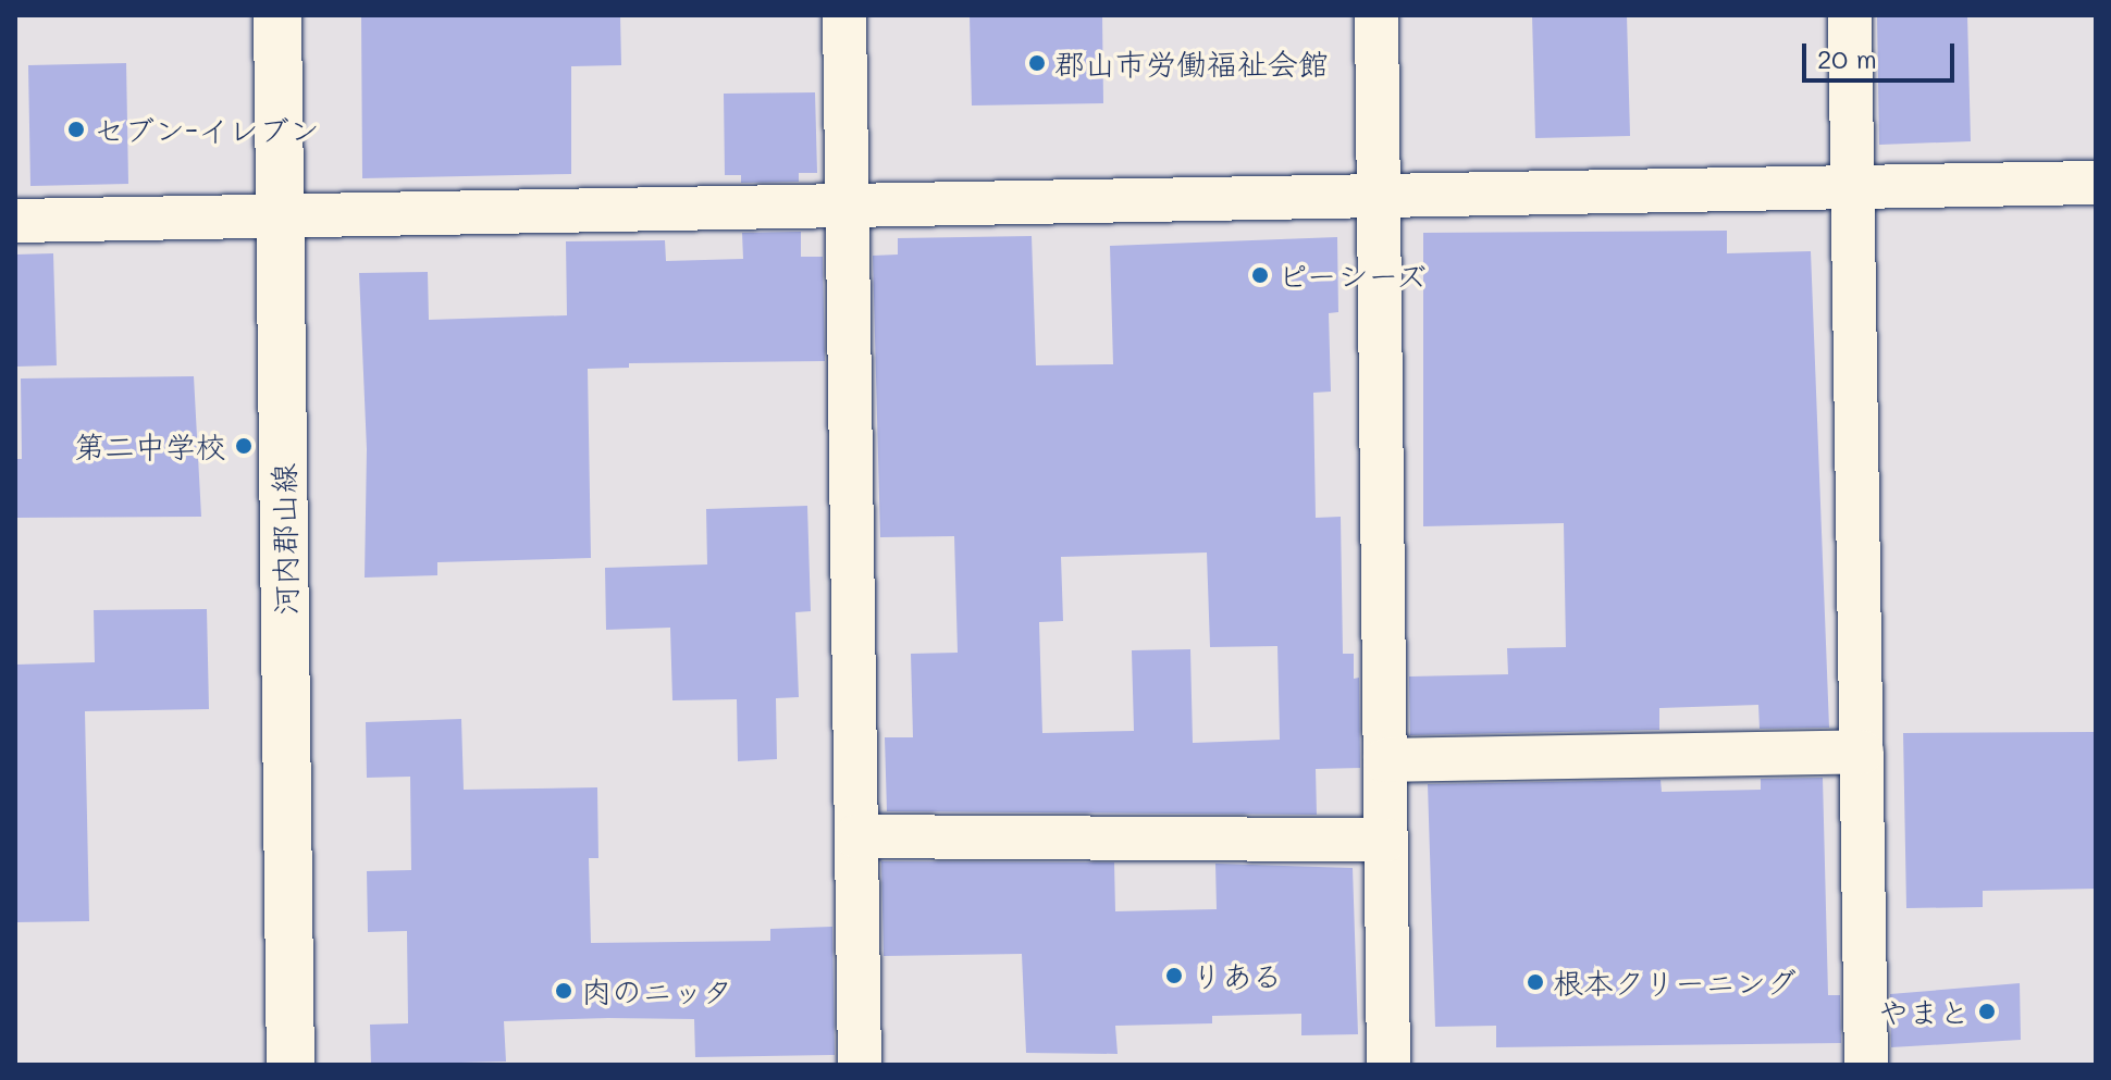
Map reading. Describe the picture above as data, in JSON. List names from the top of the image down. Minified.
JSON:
{"streets":{"main road":["河内郡山線"]},"places":["郡山市労働福祉会館","セブン-イレブン","ピーシーズ","第二中学校","りある","根本クリーニング","肉のニッタ","やまと"],"scale_bar":"20 m"}
